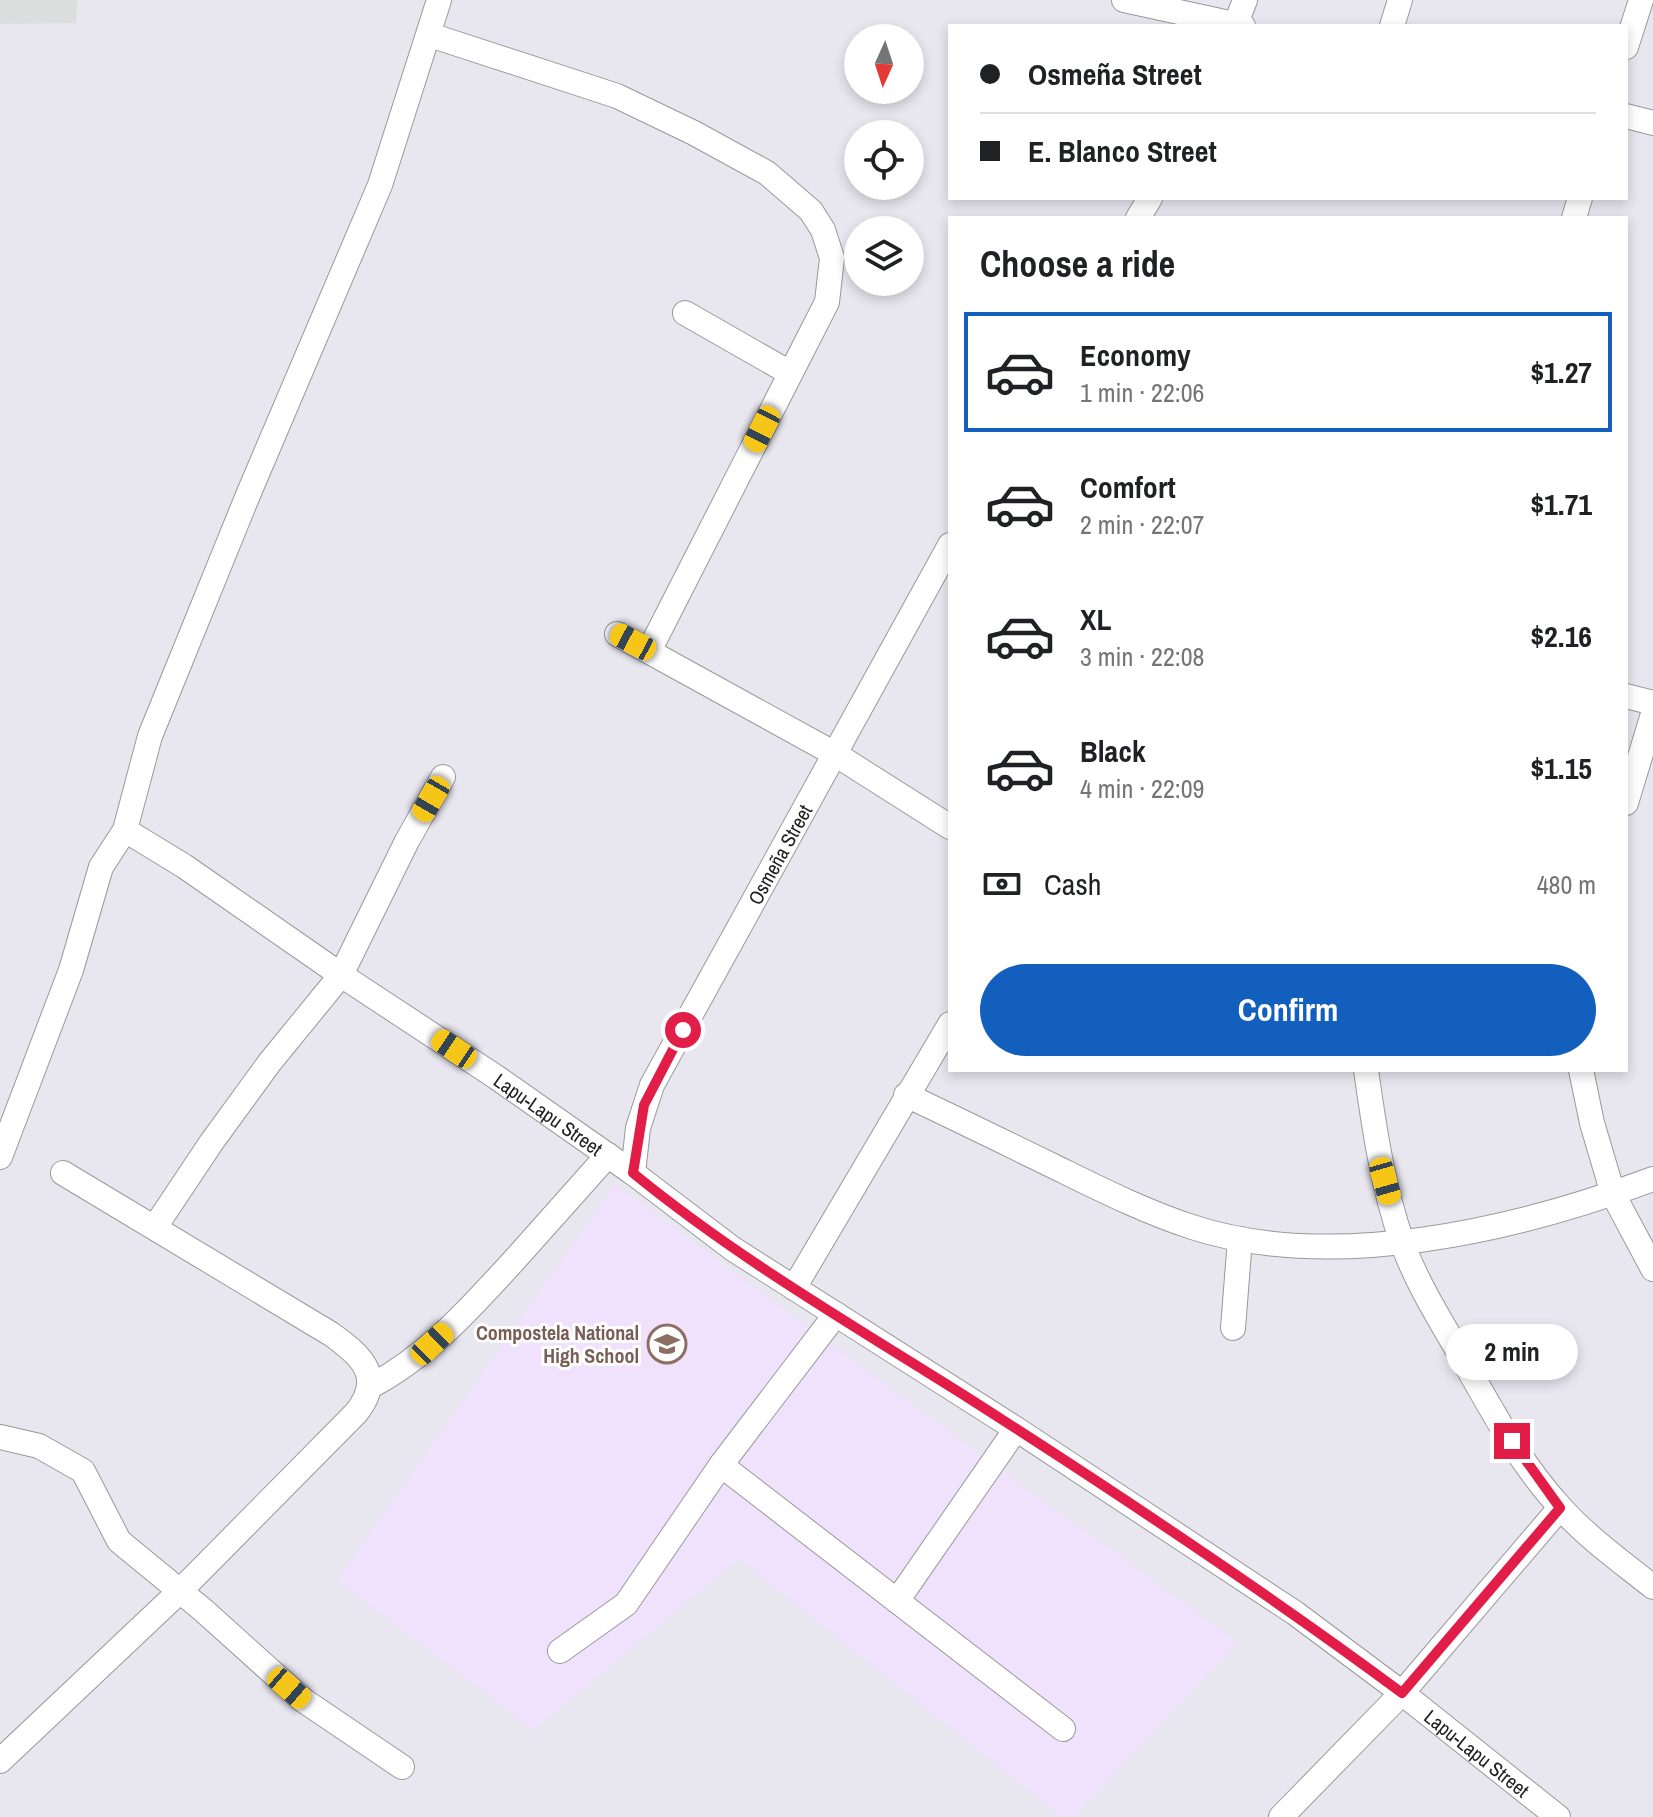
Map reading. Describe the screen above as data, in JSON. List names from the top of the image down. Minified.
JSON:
{"streets":{"street":["Osmeña Street","Lapu-Lapu Street"]},"crossings":[["Osmeña Street","Lapu-Lapu Street"]],"places":{"school or university":["Compostela National High School"]},"north":"bottom","page":{"banner":["Osmeña Street","E. Blanco Street"],"heading":"Choose a ride","list":[{"name":"Economy","note":"1 min · 22:06","value":"$1.27"},{"name":"Comfort","note":"2 min · 22:07","value":"$1.71"},{"name":"XL","note":"3 min · 22:08","value":"$2.16"},{"name":"Black","note":"4 min · 22:09","value":"$1.15"}],"pay":["Cash","480 m"],"buttons":"Confirm","bubble":"2 min"}}
